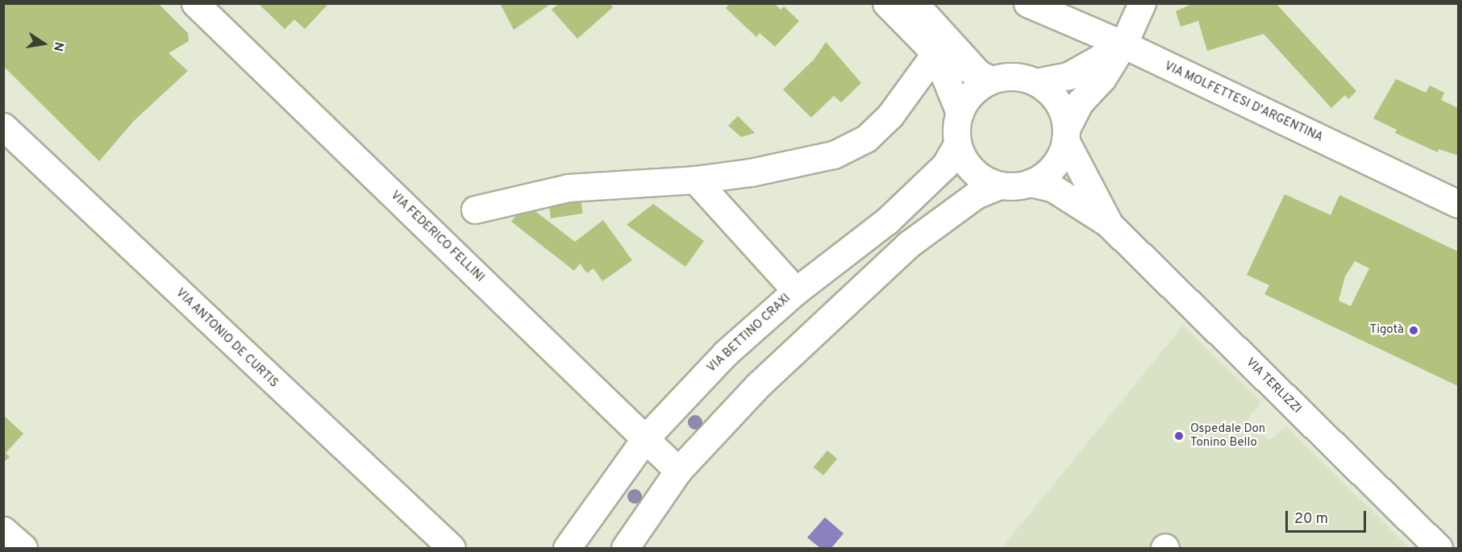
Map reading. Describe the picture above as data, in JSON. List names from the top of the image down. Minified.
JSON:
{"streets":{"street":["VIA MOLFETTESI D'ARGENTINA","VIA FEDERICO FELLINI","VIA BETTINO CRAXI","VIA ANTONIO DE CURTIS","VIA TERLIZZI"]},"crossings":[["VIA FEDERICO FELLINI","VIA BETTINO CRAXI"],["VIA BETTINO CRAXI","VIA TERLIZZI"]],"places":["Tigotà","Ospedale Don Tonino Bello"],"scale_bar":"20 m","north":"right"}
